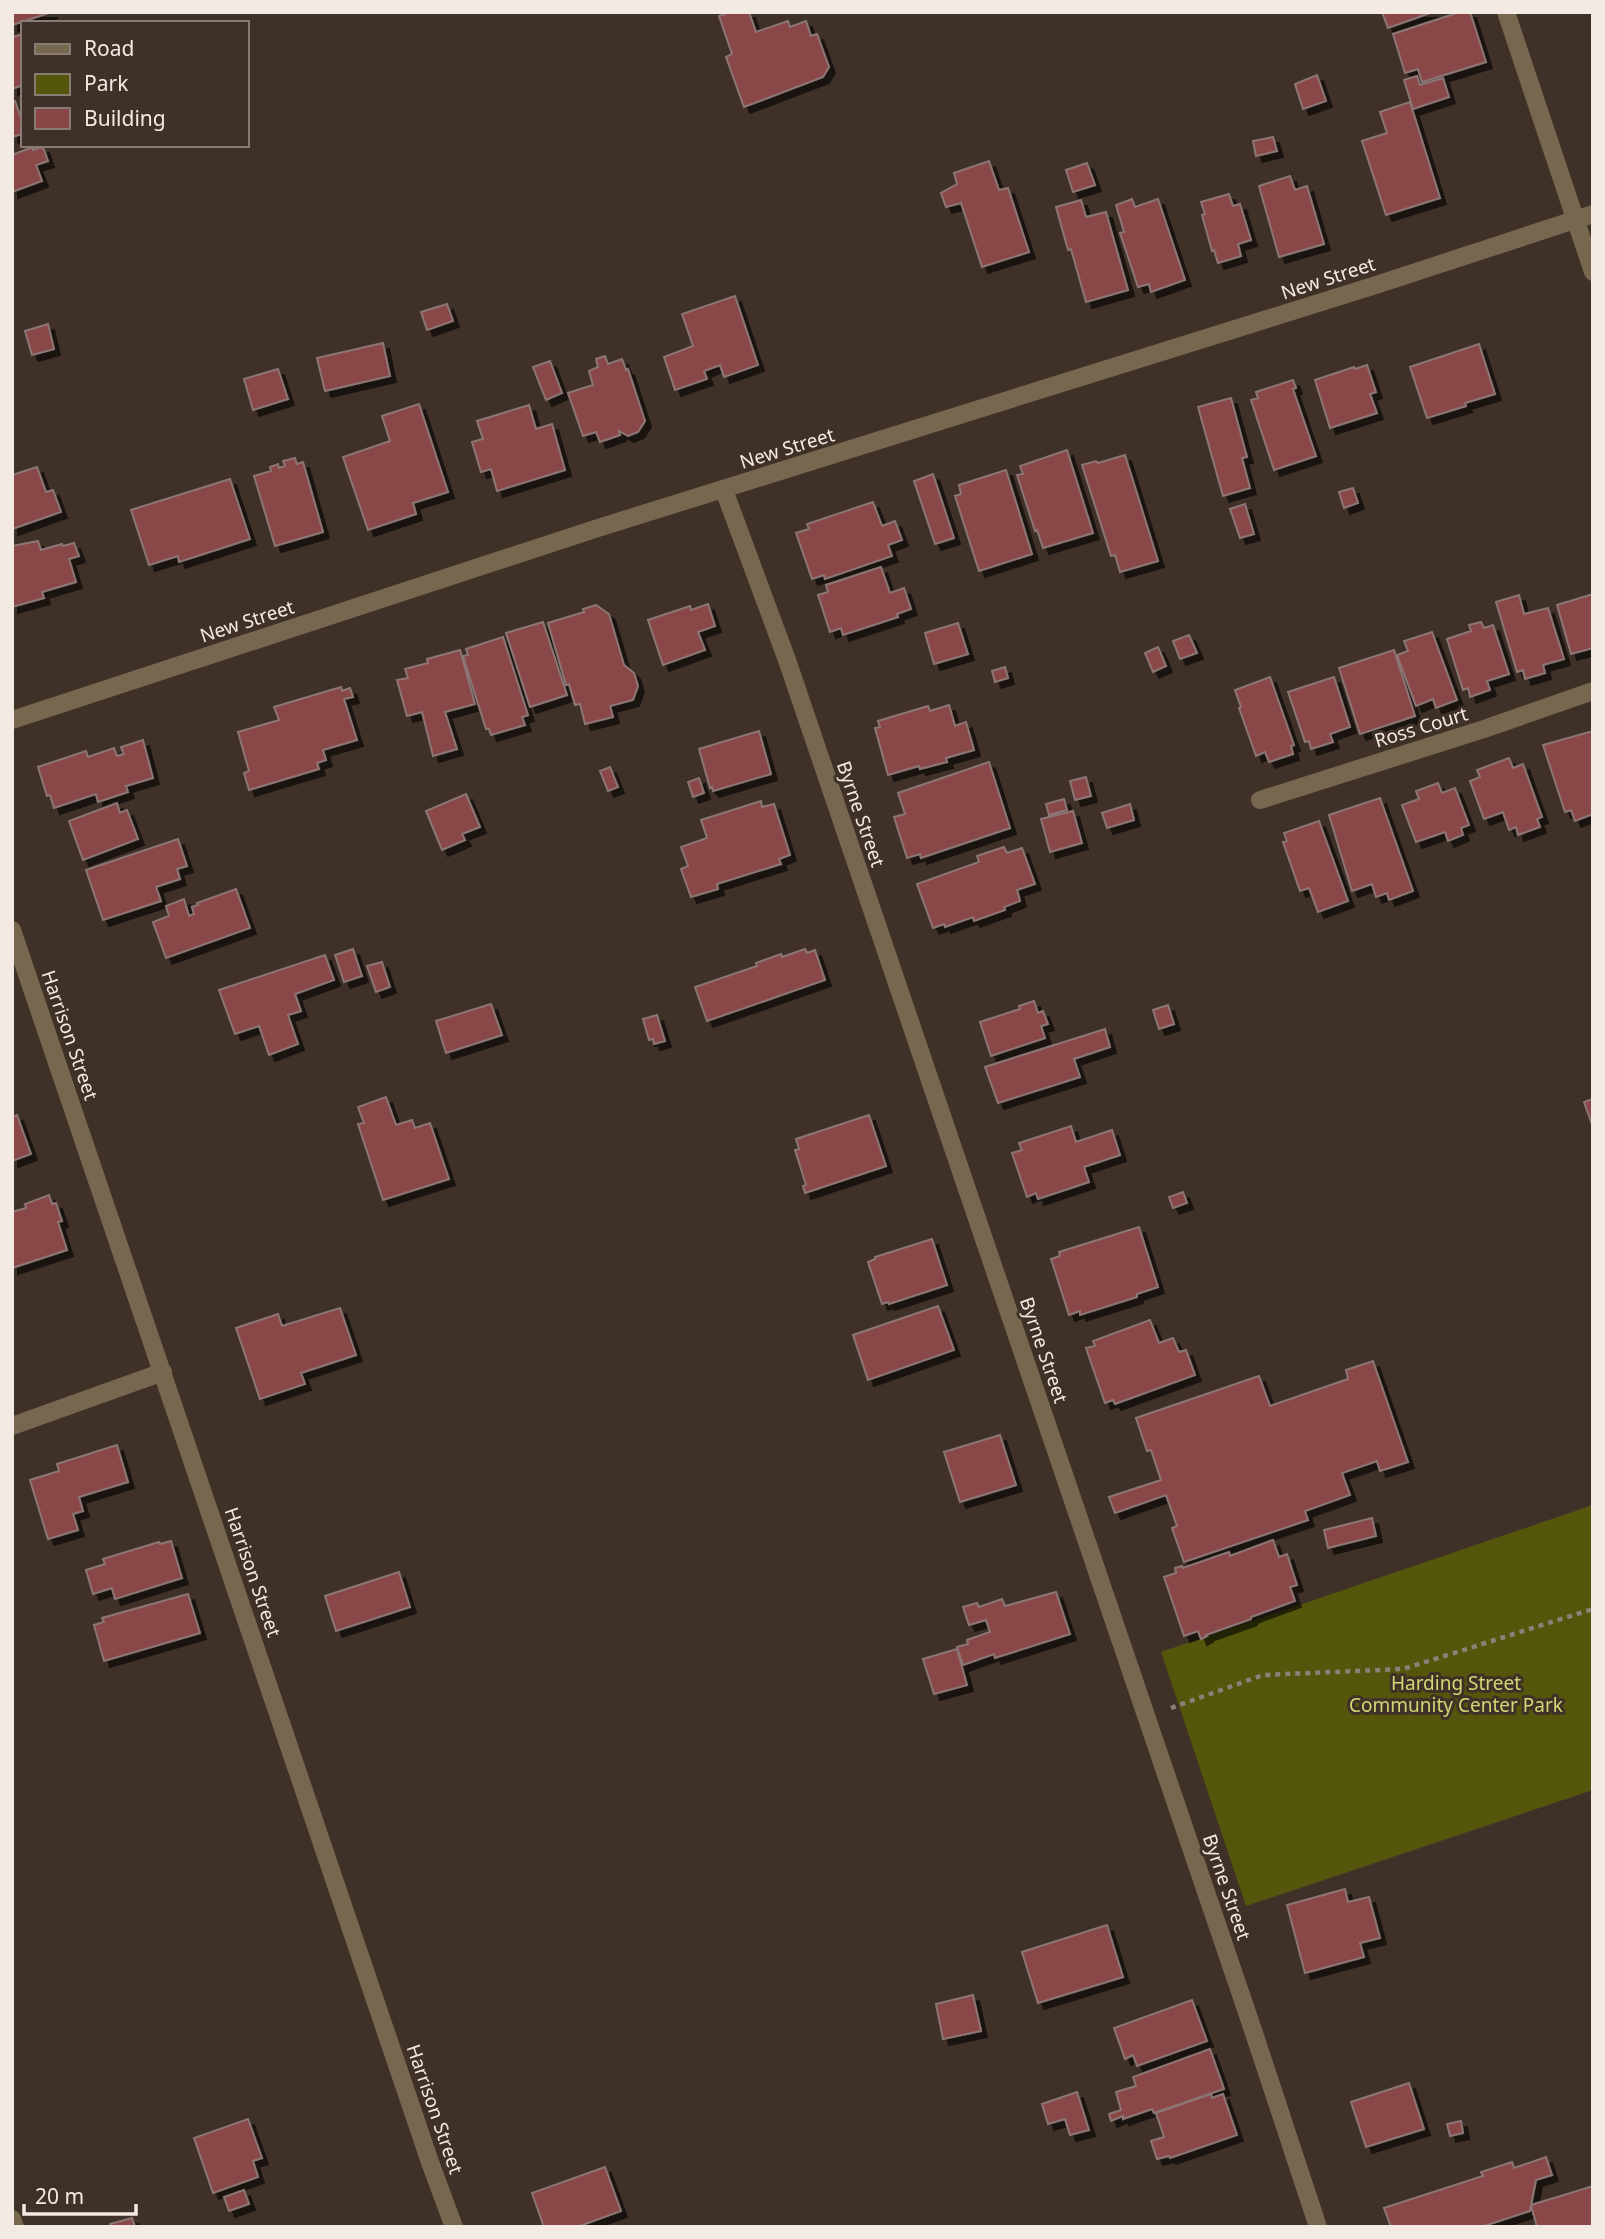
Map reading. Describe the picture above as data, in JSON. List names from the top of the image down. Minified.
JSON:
{"streets":{"street":["New Street","Ross Court","Byrne Street","Harrison Street"]},"crossings":[["New Street","Byrne Street"]],"parks":["Harding Street Community Center Park"],"legend":["Road","Park","Building"],"scale_bar":"20 m"}
